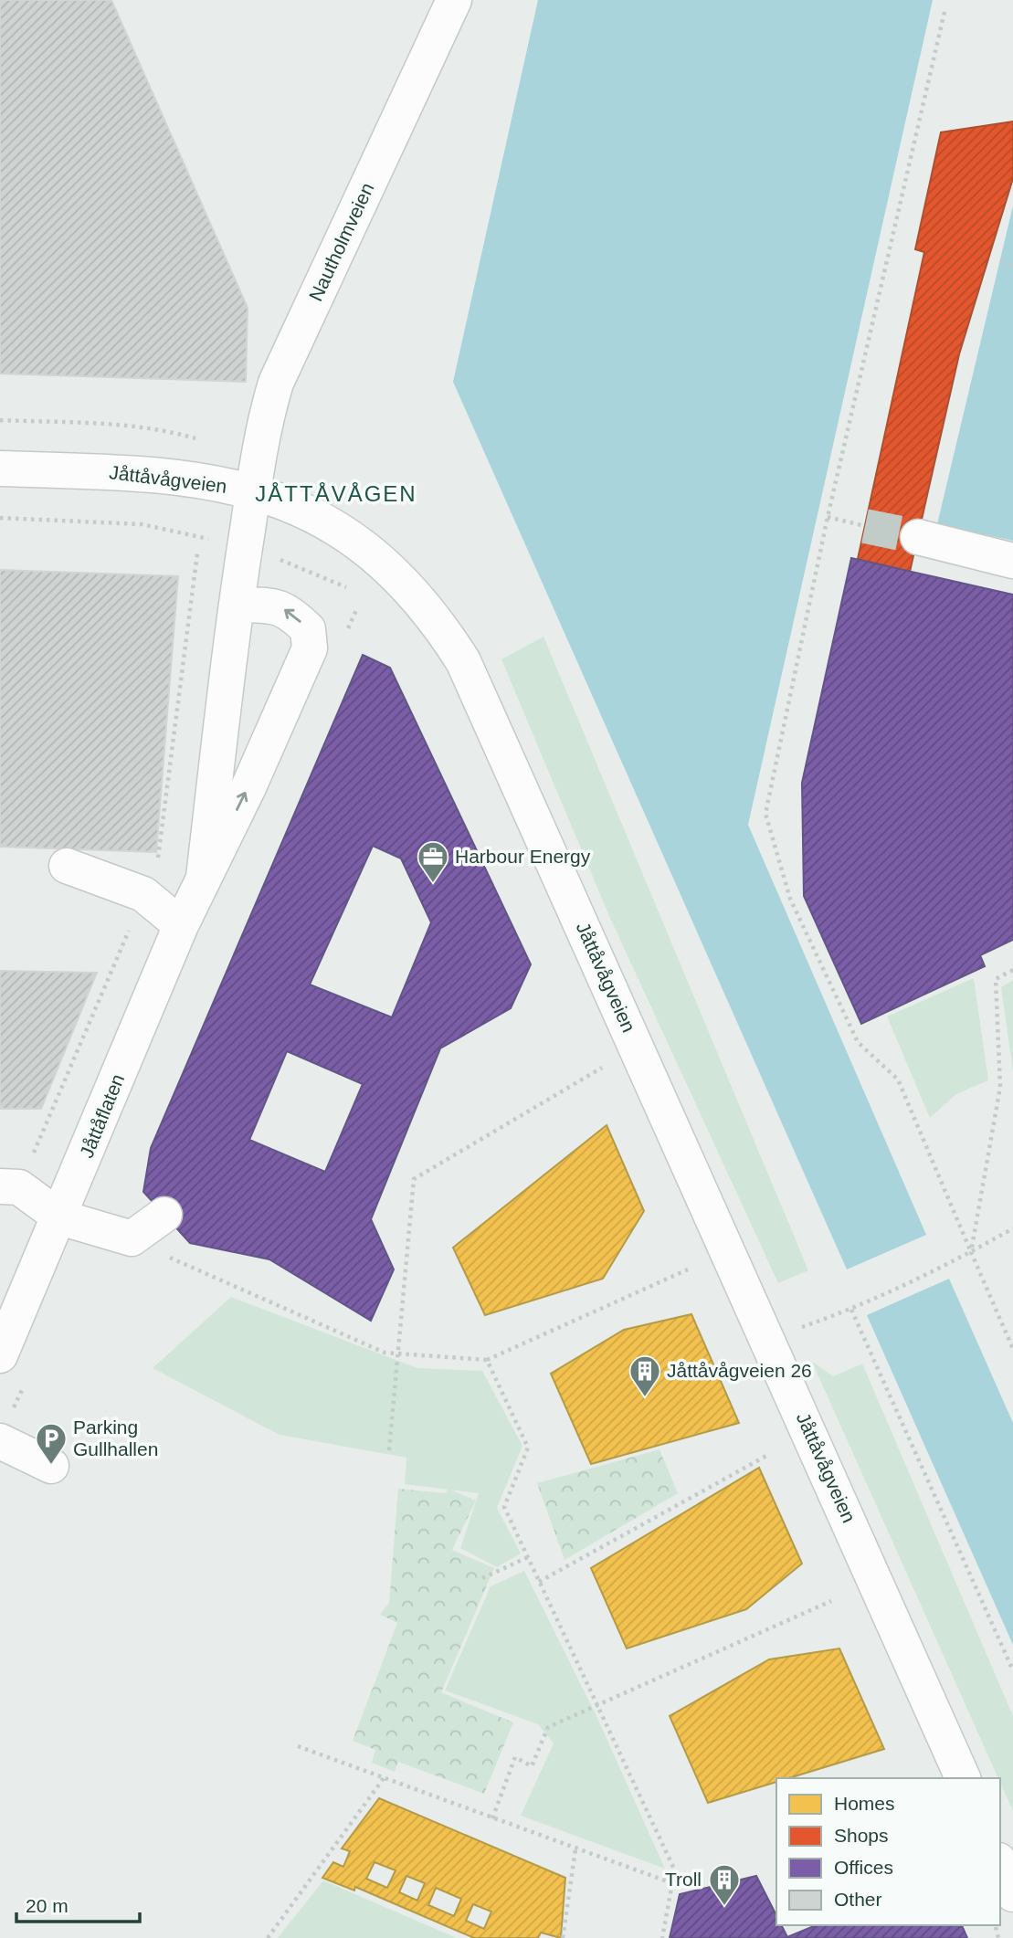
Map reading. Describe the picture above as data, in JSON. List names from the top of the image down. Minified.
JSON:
{"streets":{"street":["Nautholmveien","Jåttåvågveien","Jåttåflaten"]},"crossings":[["Nautholmveien","Jåttåvågveien"],["Nautholmveien","Jåttåflaten"],["Jåttåvågveien","Jåttåflaten"]],"districts":["JÅTTÅVÅGEN"],"places":{"office":["Harbour Energy"],"building":["Jåttåvågveien 26","Troll"],"parking":["Parking Gullhallen"]},"legend":["Homes","Shops","Offices","Other"],"scale_bar":"20 m"}
